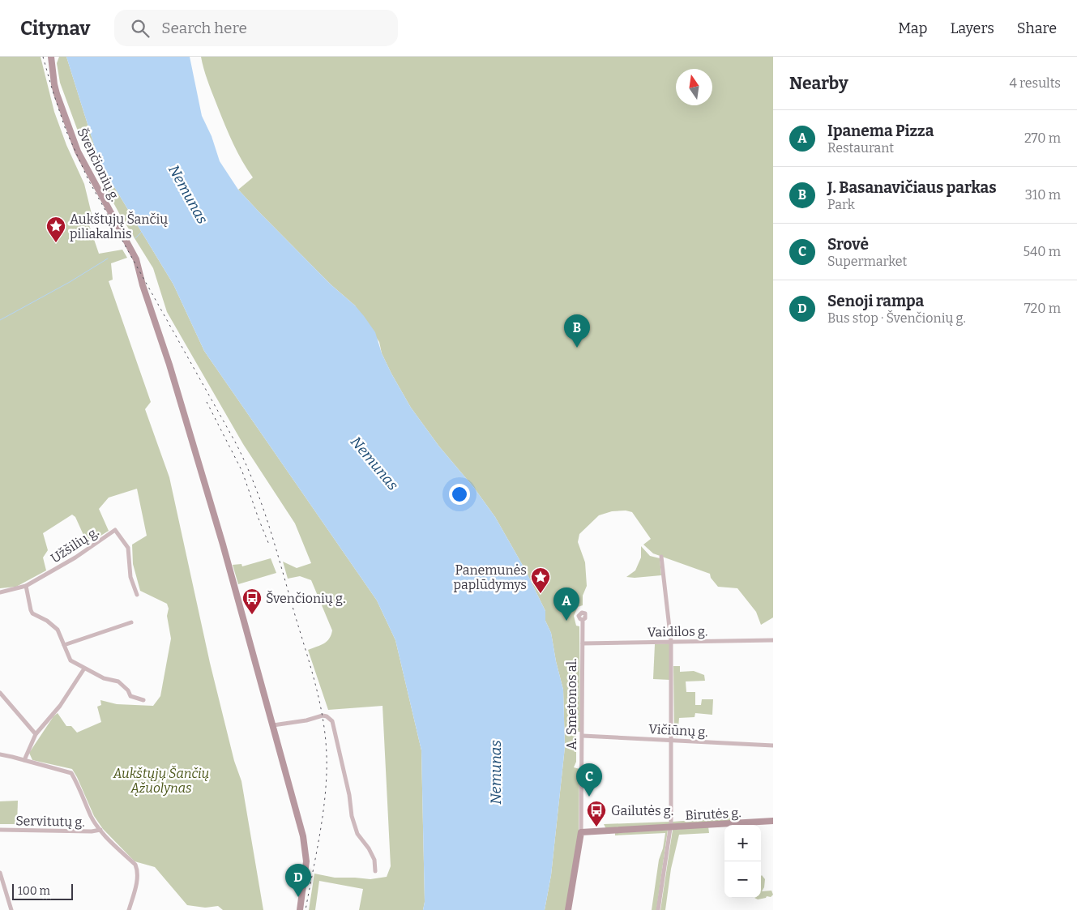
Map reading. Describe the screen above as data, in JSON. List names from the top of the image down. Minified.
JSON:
{"streets":{"street":["Švenčionių g.","Užšilių g.","Vaidilos g.","A. Smetonos al.","Vičiūnų g.","Birutės g.","Servitutų g."]},"crossings":[["Vaidilos g.","A. Smetonos al."],["A. Smetonos al.","Vičiūnų g."],["A. Smetonos al.","Birutės g."]],"water":["Nemunas"],"parks":["Aukštųjų Šančių Ąžuolynas"],"places":{"place":["Aukštųjų Šančių piliakalnis","Panemunės paplūdymys"],"bus stop":["Švenčionių g.","Gailutės g."]},"scale_bar":"100 m","north":"top","page":{"header":"Citynav","search":"Search here","nav":["Map","Layers","Share"],"heading":["Nearby","4 results"],"list":[{"mark":"A","name":"Ipanema Pizza","note":"Restaurant","value":"270 m"},{"mark":"B","name":"J. Basanavičiaus parkas","note":"Park","value":"310 m"},{"mark":"C","name":"Srovė","note":"Supermarket","value":"540 m"},{"mark":"D","name":"Senoji rampa","note":"Bus stop · Švenčionių g.","value":"720 m"}],"pins":["B","A","C","D"],"map_buttons":["+","−"],"scale":"100 m"}}
